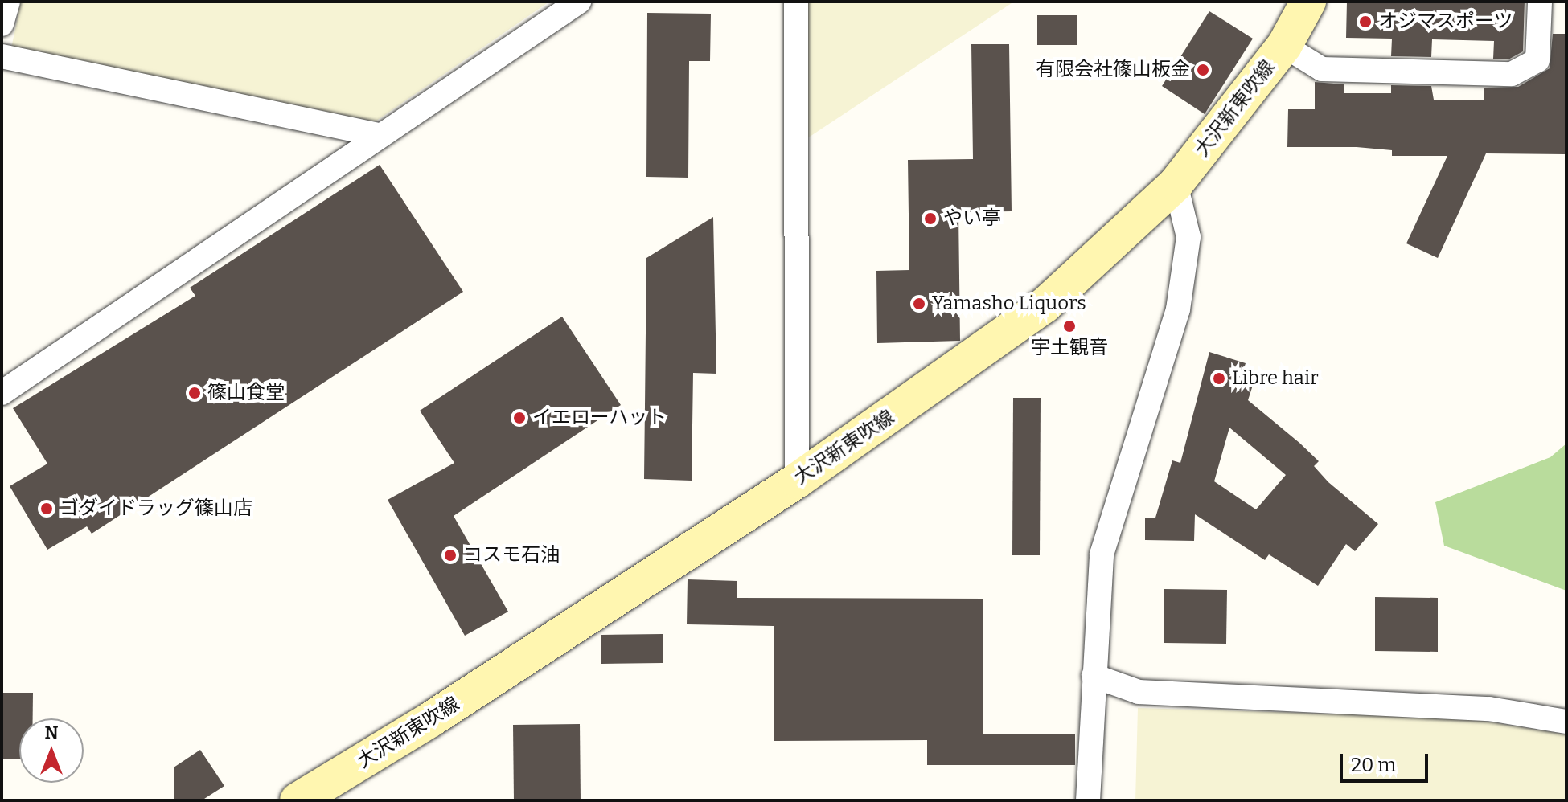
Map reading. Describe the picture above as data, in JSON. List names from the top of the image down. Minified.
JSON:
{"streets":{"main road":["大沢新東吹線"]},"places":["オジマスポーツ","有限会社篠山板金","やい亭","Yamasho Liquors","宇土観音","Libre hair","篠山食堂","イエローハット","ゴダイドラッグ篠山店","コスモ石油"],"scale_bar":"20 m","north":"top"}
